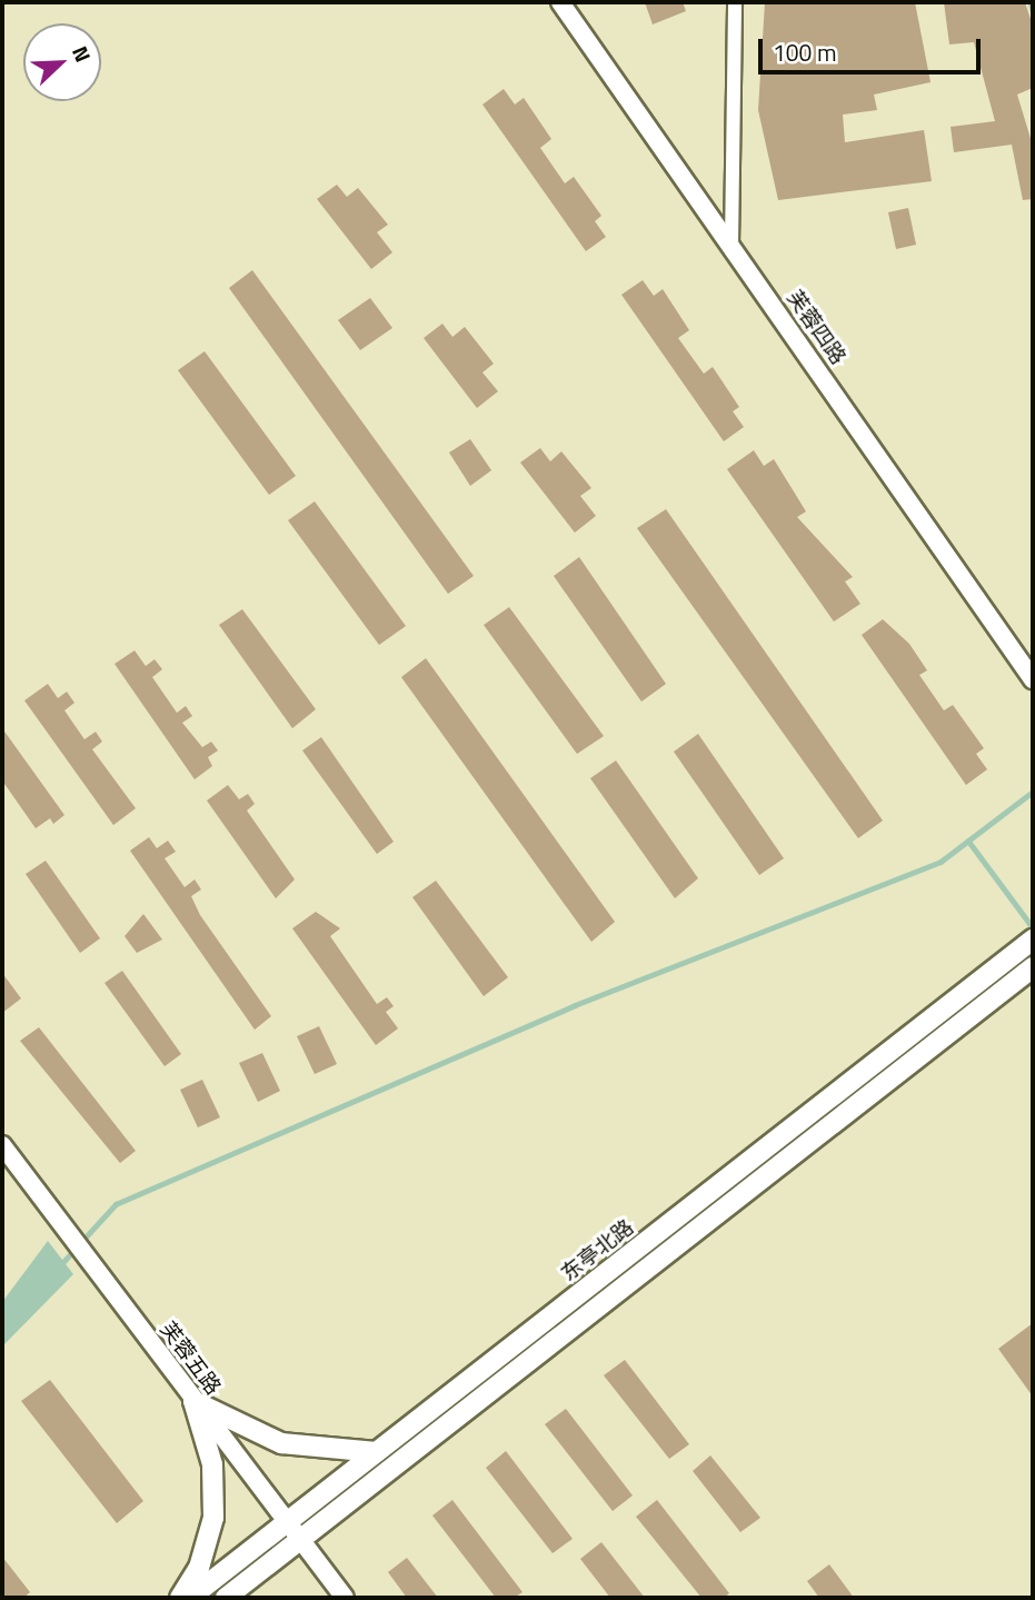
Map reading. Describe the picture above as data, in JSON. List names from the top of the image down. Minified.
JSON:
{"streets":{"main road":["东亭北路"],"street":["芙蓉四路","芙蓉五路"]},"crossings":[["东亭北路","芙蓉五路"]],"scale_bar":"100 m","north":"top right"}
